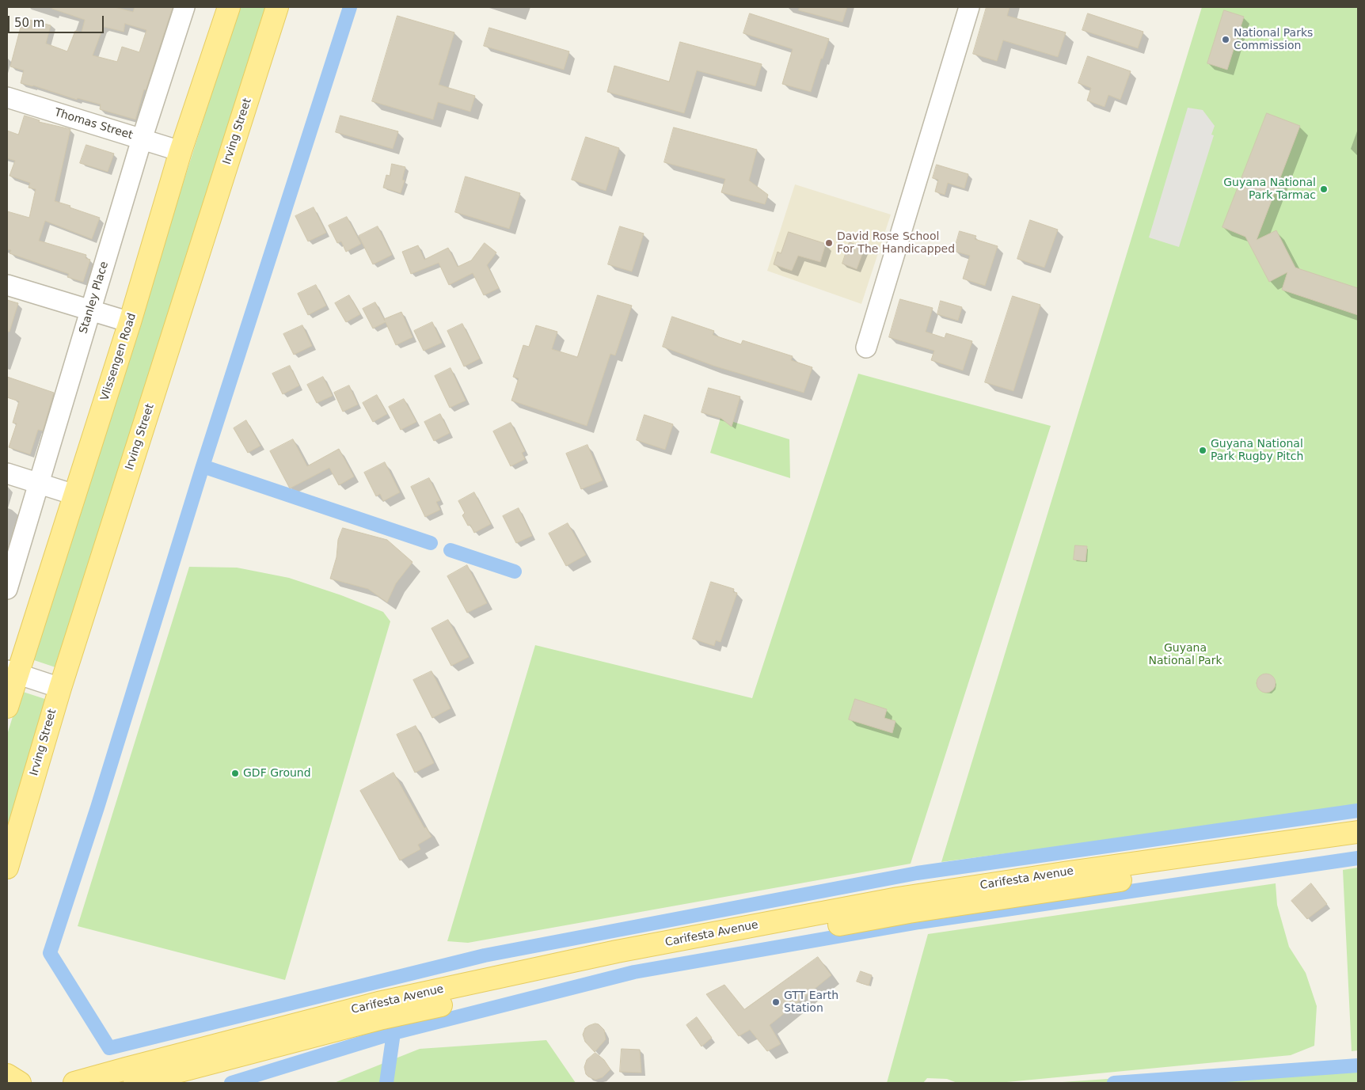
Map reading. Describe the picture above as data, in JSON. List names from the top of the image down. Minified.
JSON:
{"streets":{"main road":["Irving Street","Vlissengen Road","Carifesta Avenue"],"street":["Thomas Street","Stanley Place"]},"crossings":[["Thomas Street","Stanley Place"],["Thomas Street","Vlissengen Road"]],"parks":["Guyana National Park"],"places":["National Parks Commission","Guyana National Park Tarmac","David Rose School For The Handicapped","Guyana National Park Rugby Pitch","GDF Ground","GTT Earth Station"],"scale_bar":"50 m"}
